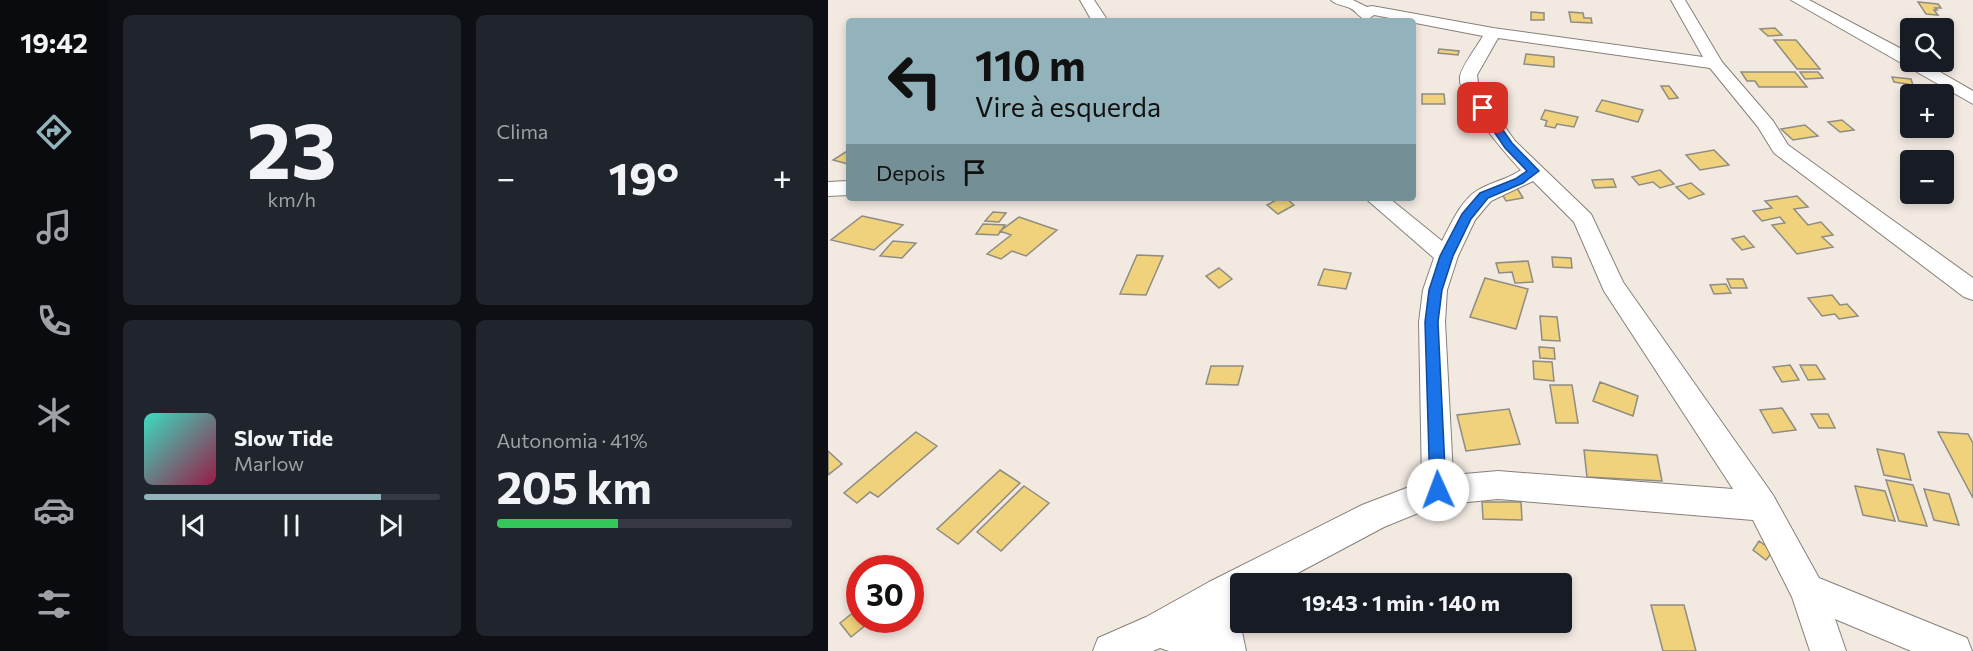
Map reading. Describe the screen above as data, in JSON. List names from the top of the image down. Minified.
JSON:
{"page":{"tabs":"19:42","tile":[["23","km/h"],"Clima",["Autonomia · 41%","205 km"]],"map_buttons":["+","−"],"turn":["110 m","Vire à esquerda"],"then":"Depois","heat":["−","19°","+"],"song":["Slow Tide","Marlow"],"limit":"30","trip":"19:43 · 1 min · 140 m"}}
